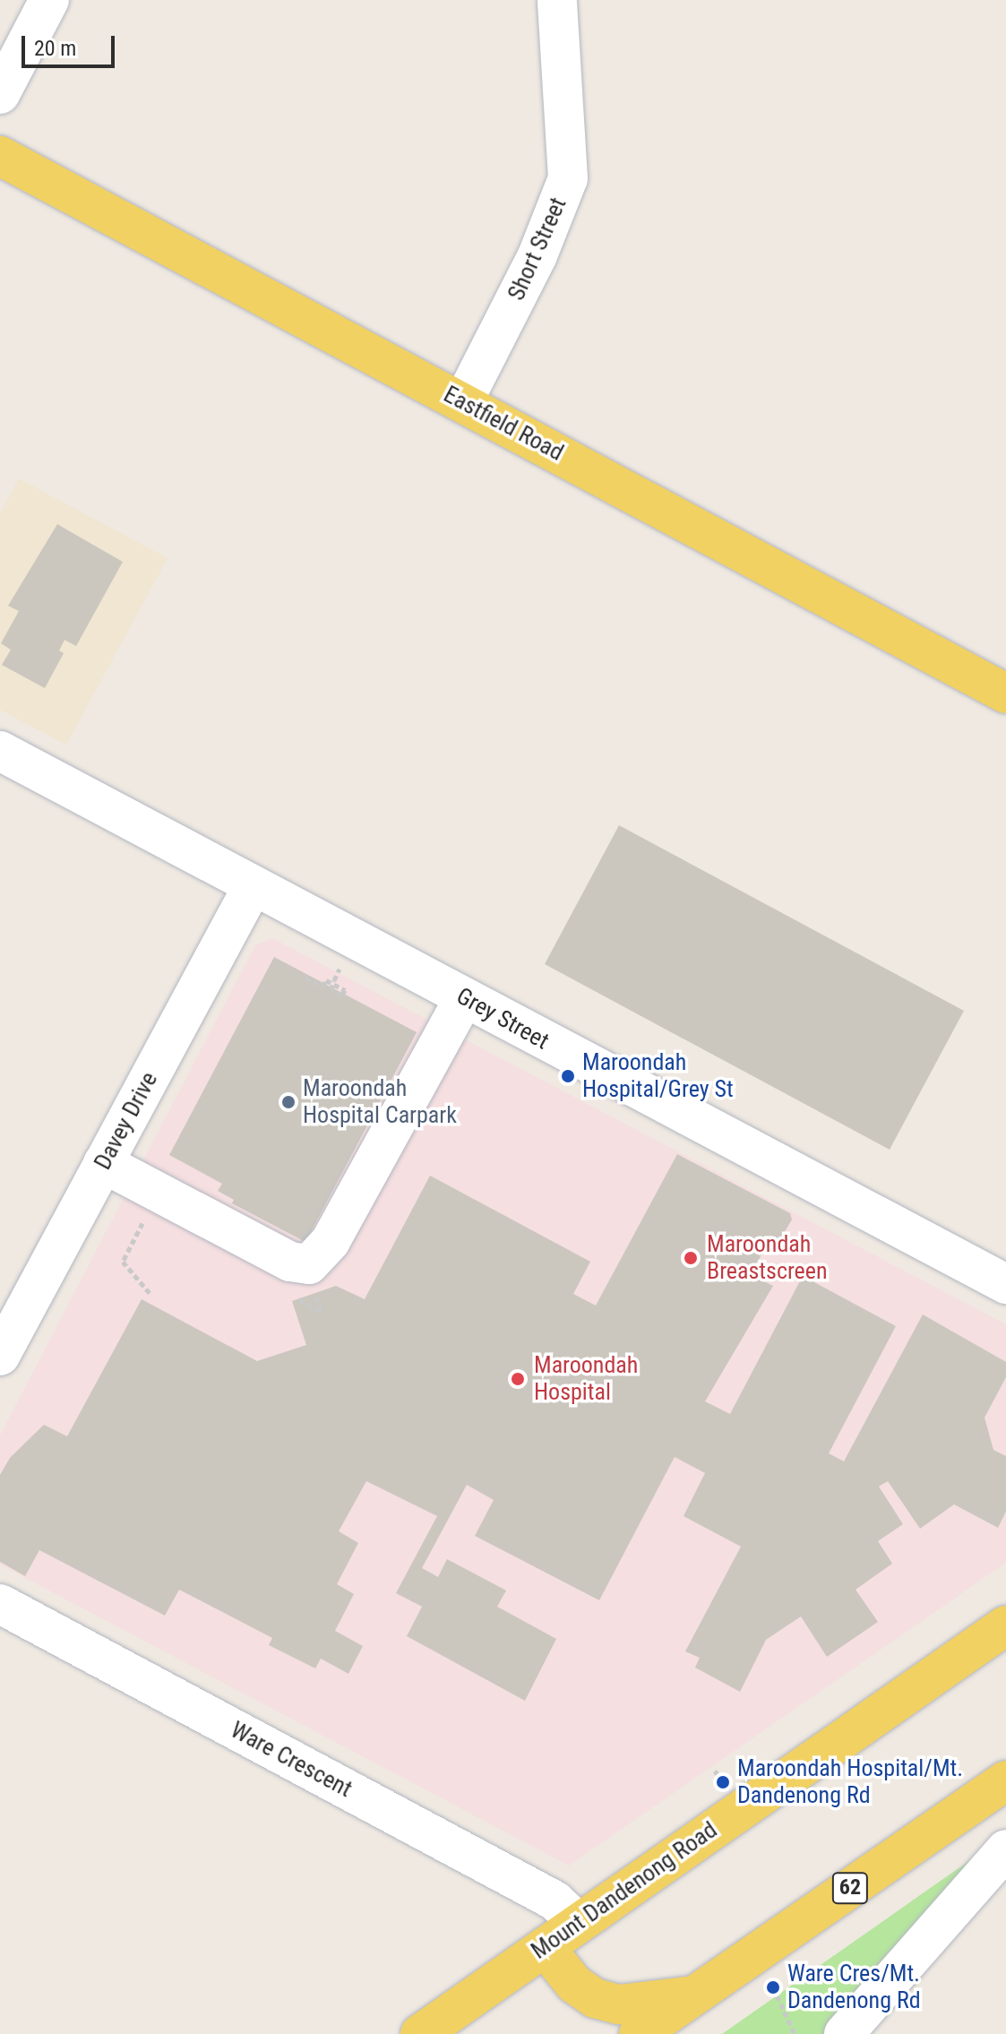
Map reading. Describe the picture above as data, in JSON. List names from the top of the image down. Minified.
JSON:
{"streets":{"main road":["Eastfield Road","62","Mount Dandenong Road"],"street":["Short Street","Grey Street","Davey Drive","Ware Crescent"]},"crossings":[["Short Street","Eastfield Road"],["Grey Street","Davey Drive"],["Ware Crescent","Mount Dandenong Road"]],"places":["Maroondah Hospital/Grey St","Maroondah Hospital Carpark","Maroondah Breastscreen","Maroondah Hospital","Maroondah Hospital/Mt. Dandenong Rd","Ware Cres/Mt. Dandenong Rd"],"scale_bar":"20 m"}
